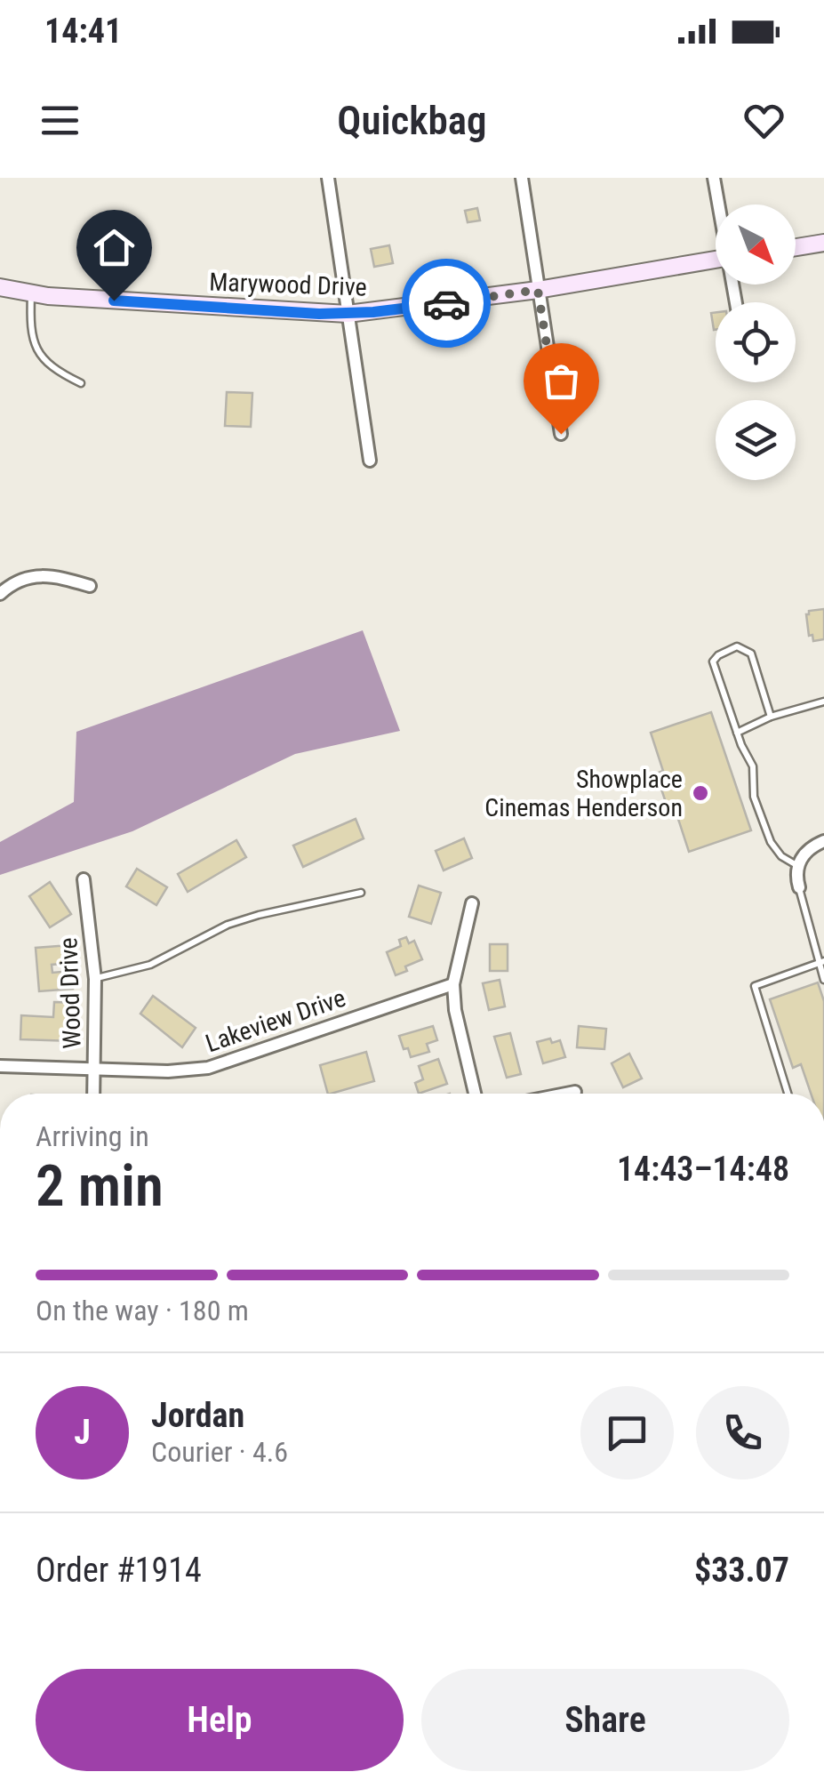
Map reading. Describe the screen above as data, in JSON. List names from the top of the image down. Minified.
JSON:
{"streets":{"street":["Marywood Drive","Wood Drive","Lakeview Drive"]},"crossings":[["Wood Drive","Lakeview Drive"]],"places":["Showplace Cinemas Henderson"],"north":"bottom right","page":{"status":"14:41","header":"Quickbag","heading":["2 min","Arriving in","14:43–14:48"],"panel":["Jordan","Courier · 4.6","Order #1914","$33.07"],"bar":"On the way · 180 m","round":"J","buttons":["Help","Share"]}}
